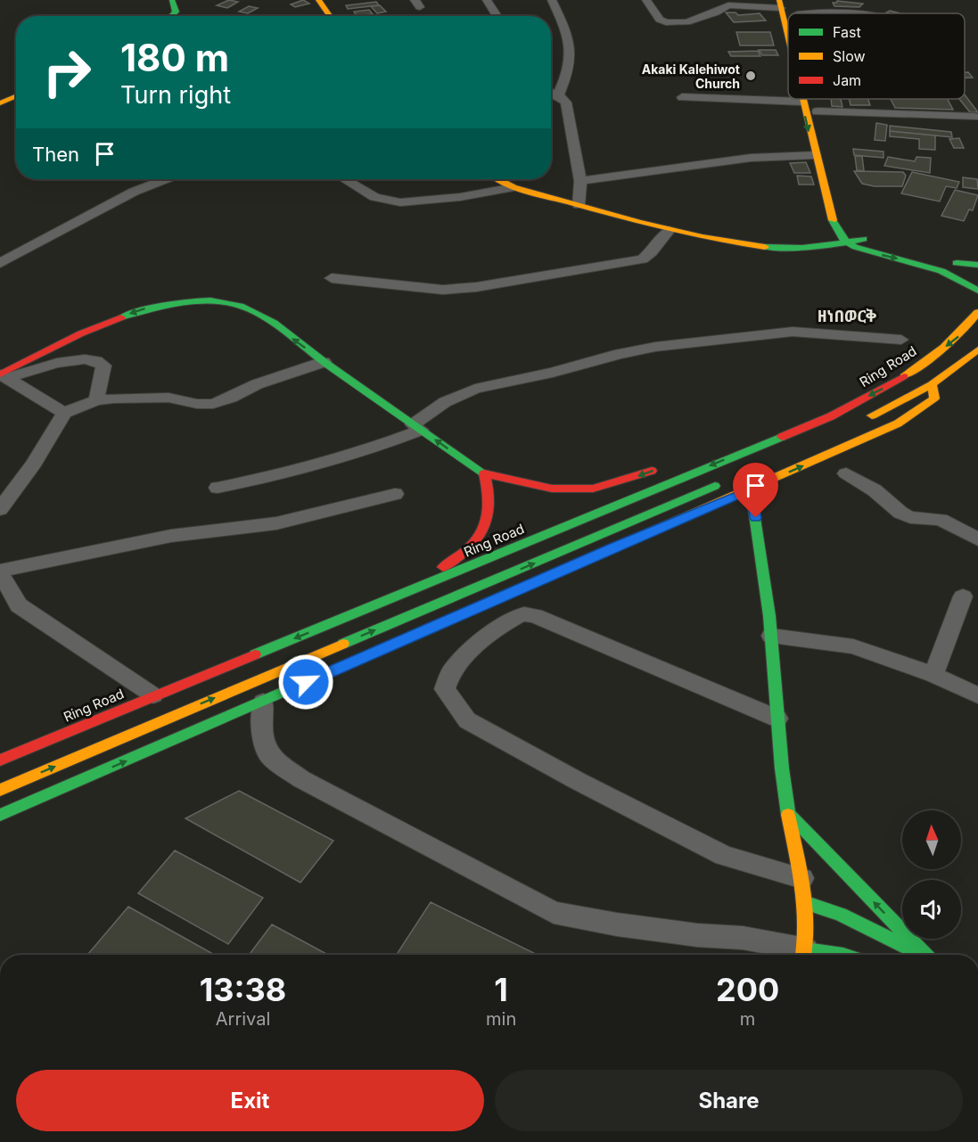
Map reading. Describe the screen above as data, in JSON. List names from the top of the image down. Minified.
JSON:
{"streets":{"main road":["Ring Road"]},"districts":["ዘነበወርቅ"],"places":["Akaki Kalehiwot Church"],"legend":["Fast","Slow","Jam"],"north":"top","page":{"turn":["180 m","Turn right"],"then":"Then","eta":["13:38","Arrival","1","min","200","m"],"buttons":["Exit","Share"]}}
